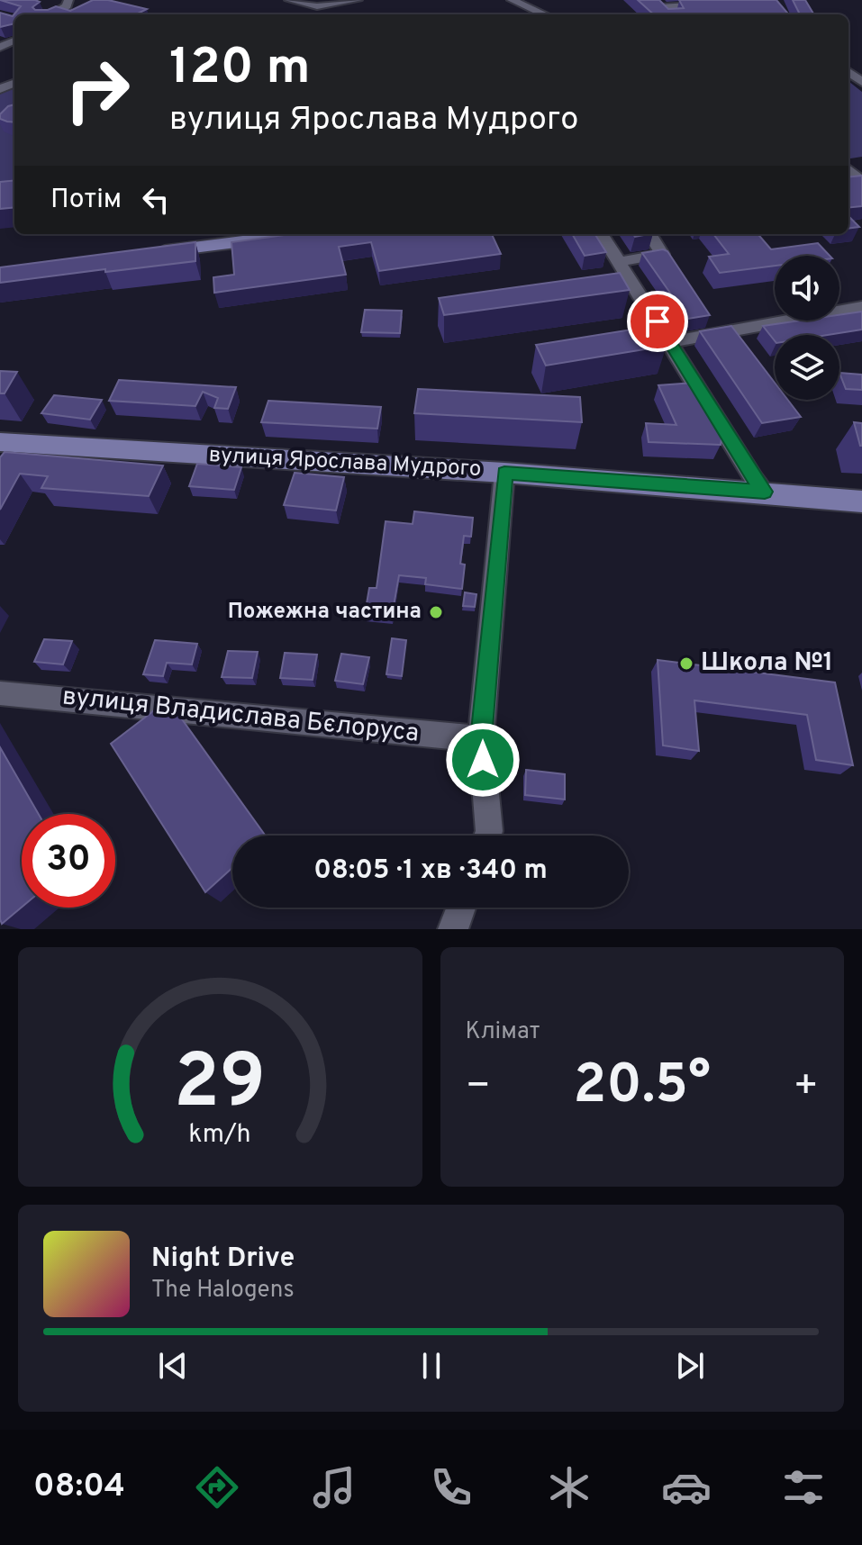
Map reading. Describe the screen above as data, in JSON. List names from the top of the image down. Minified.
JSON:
{"streets":{"main road":["вулиця Ярослава Мудрого"],"street":["вулиця Владислава Бєлоруса"]},"places":["Пожежна частина","Школа №1"],"page":{"turn":["120 m","вулиця Ярослава Мудрого"],"then":"Потім","limit":"30","trip":"08:05 · 1 хв · 340 m","tile":"Клімат","heat":["−","20.5°","+"],"song":["Night Drive","The Halogens"],"tabs":"08:04","gauge":["29","km/h"]}}
